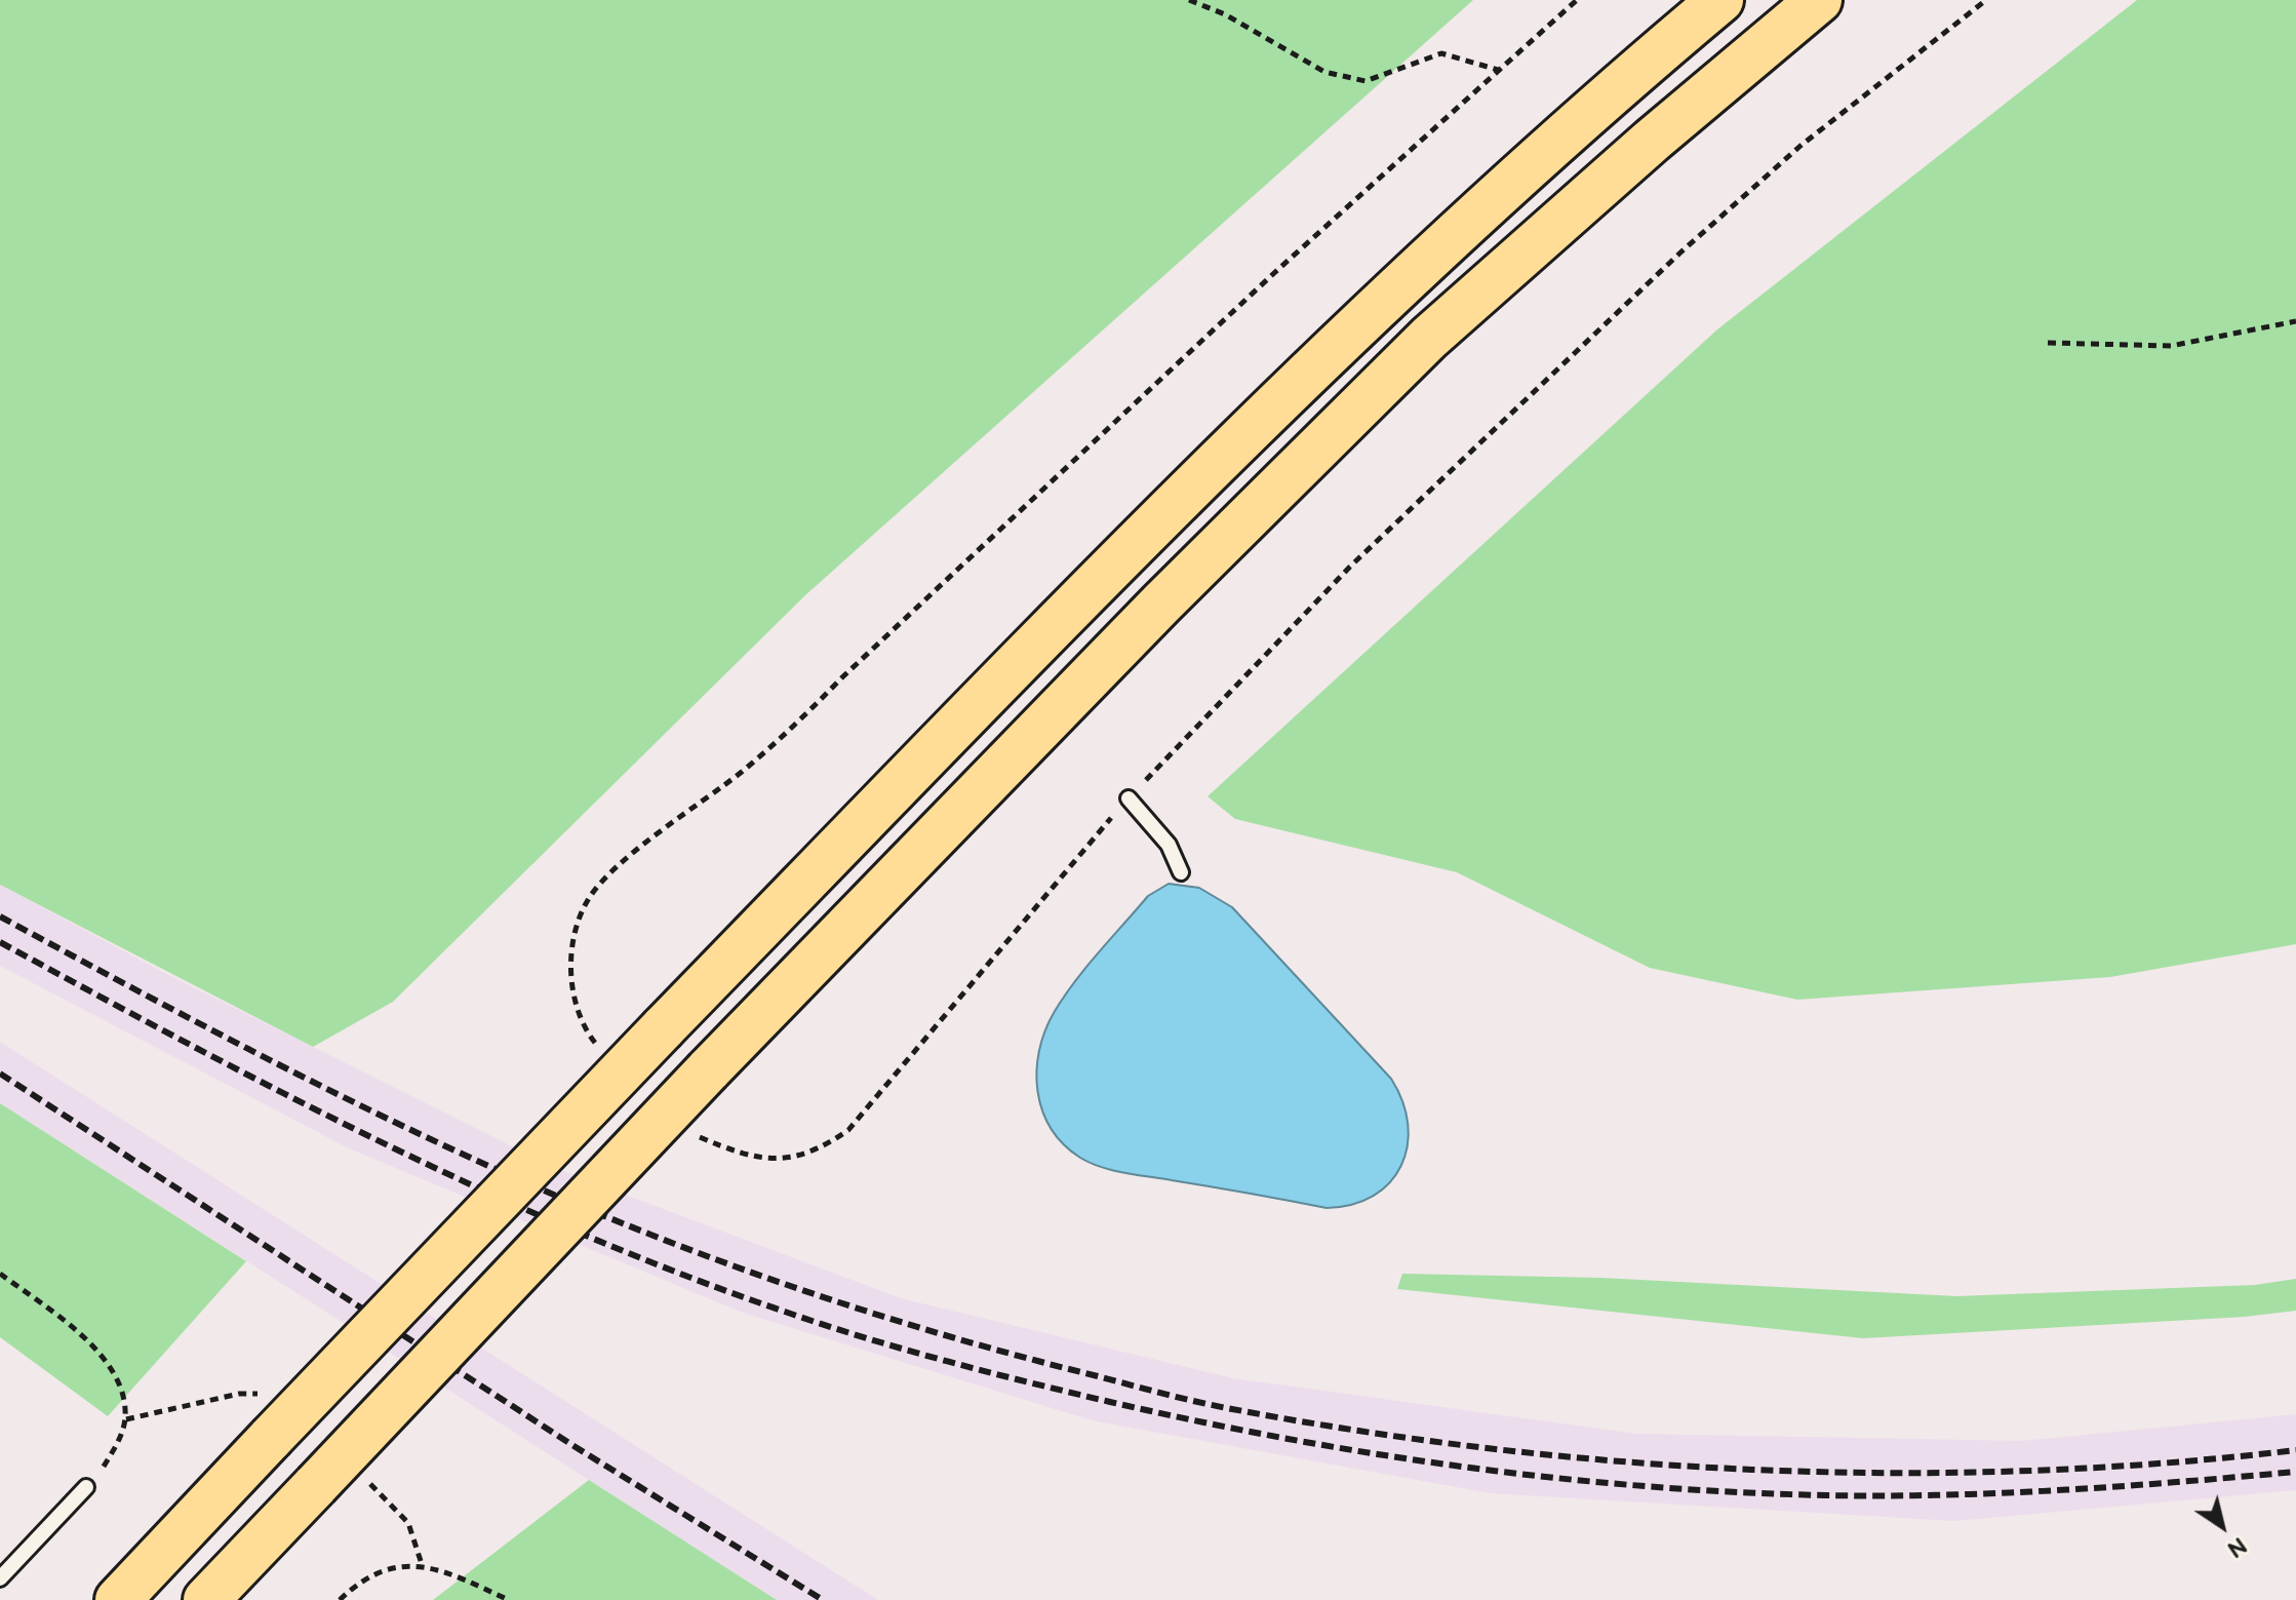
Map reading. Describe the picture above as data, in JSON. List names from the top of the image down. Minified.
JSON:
{"north":"bottom right"}
